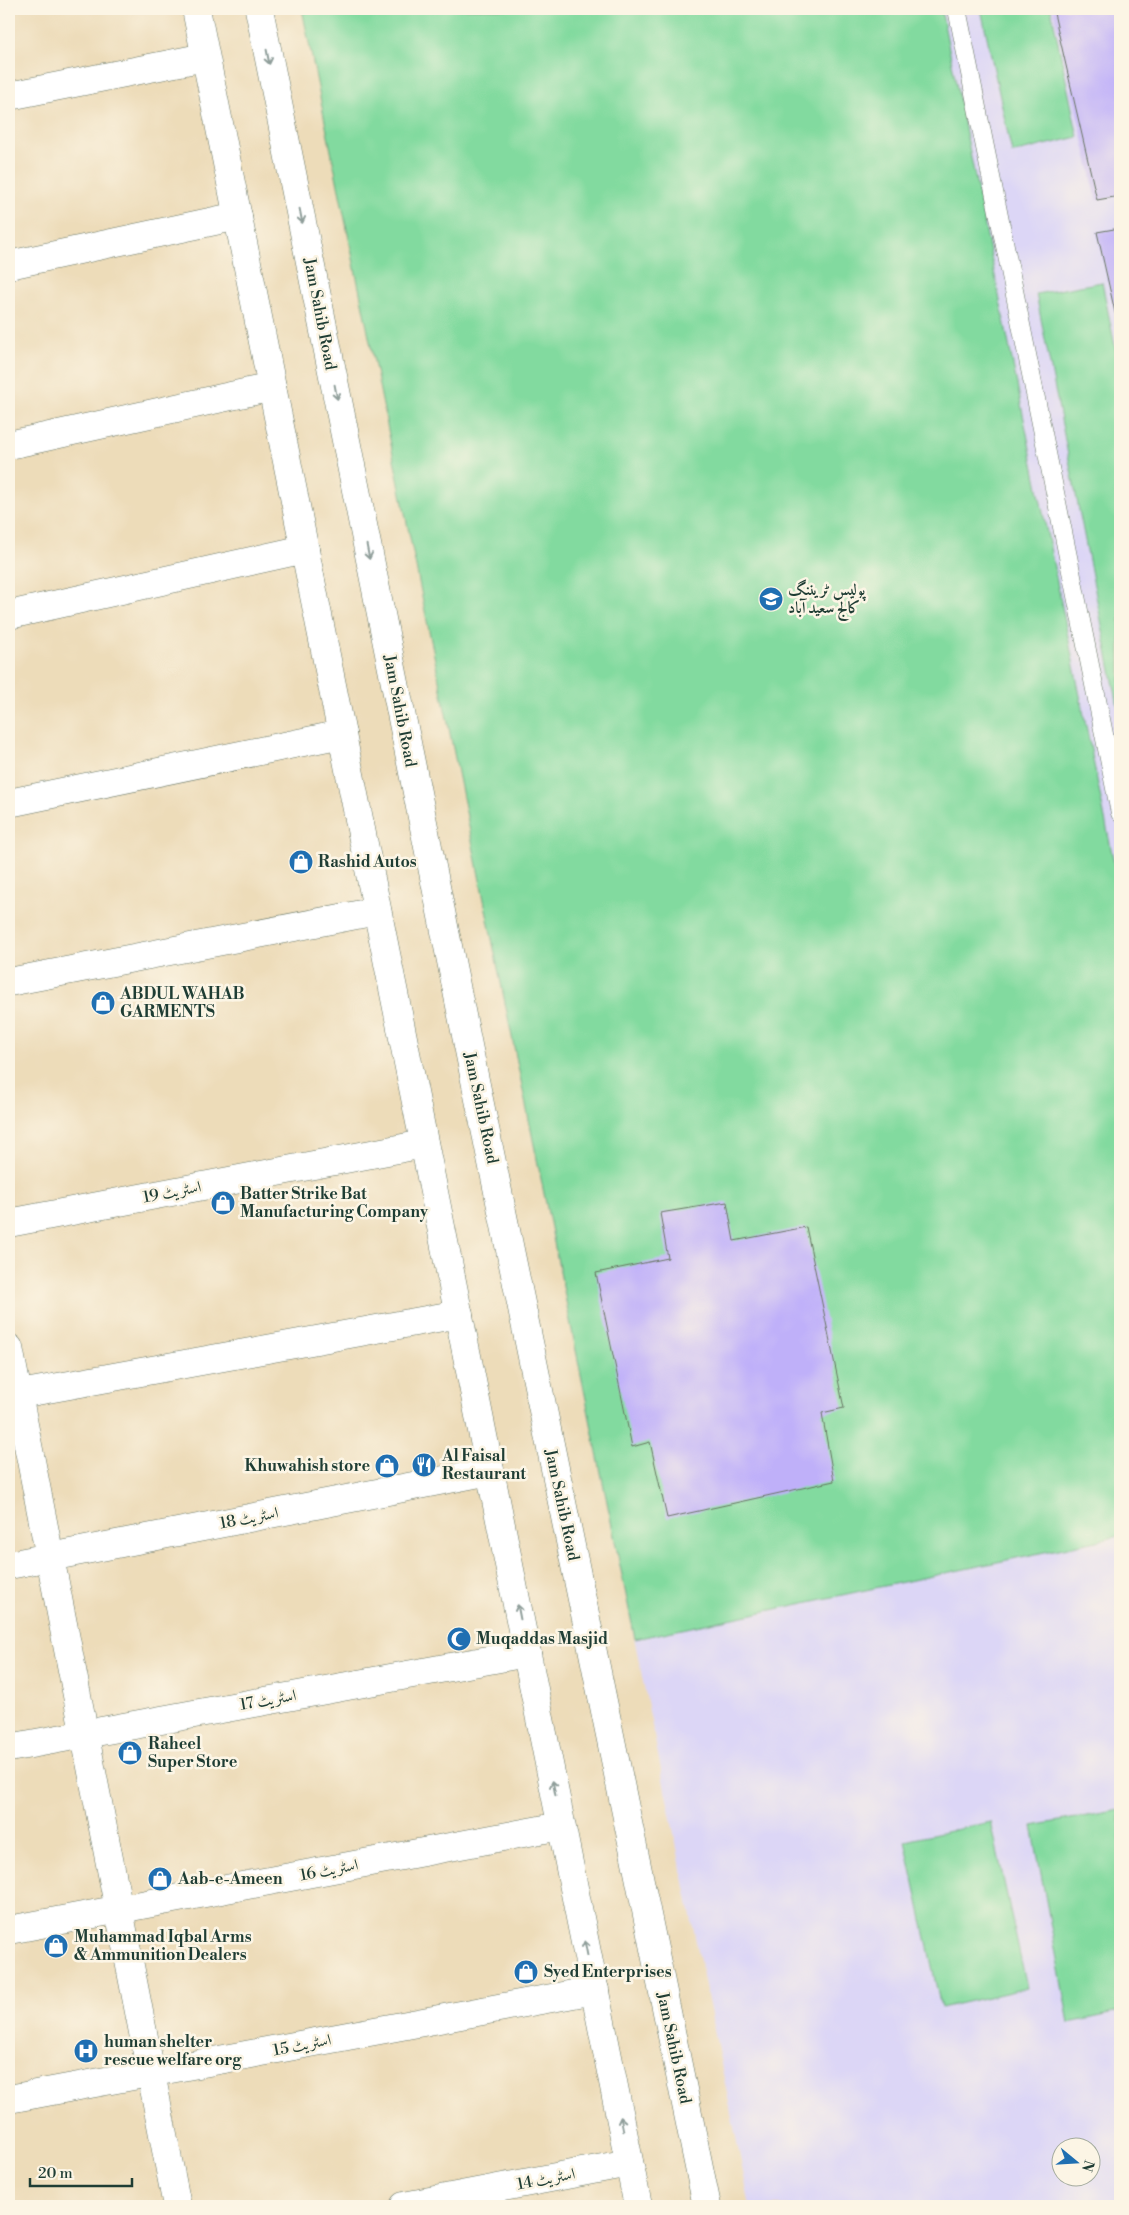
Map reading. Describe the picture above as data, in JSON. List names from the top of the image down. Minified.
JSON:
{"streets":{"street":["Jam Sahib Road","اسٹریٹ 19","اسٹریٹ 18","اسٹریٹ 17","اسٹریٹ 16","اسٹریٹ 15","اسٹریٹ 14"]},"places":{"school or university":["پولیس ٹریننگ کالج سعید آباد"],"shop":["Rashid Autos","ABDUL WAHAB GARMENTS","Batter Strike Bat Manufacturing Company","Khuwahish store","Raheel Super Store","Aab-e-Ameen","Muhammad Iqbal Arms & Ammunition Dealers","Syed Enterprises"],"restaurant":["Al Faisal Restaurant"],"mosque":["Muqaddas Masjid"],"hospital":["human shelter rescue welfare org"]},"scale_bar":"20 m","north":"right"}
